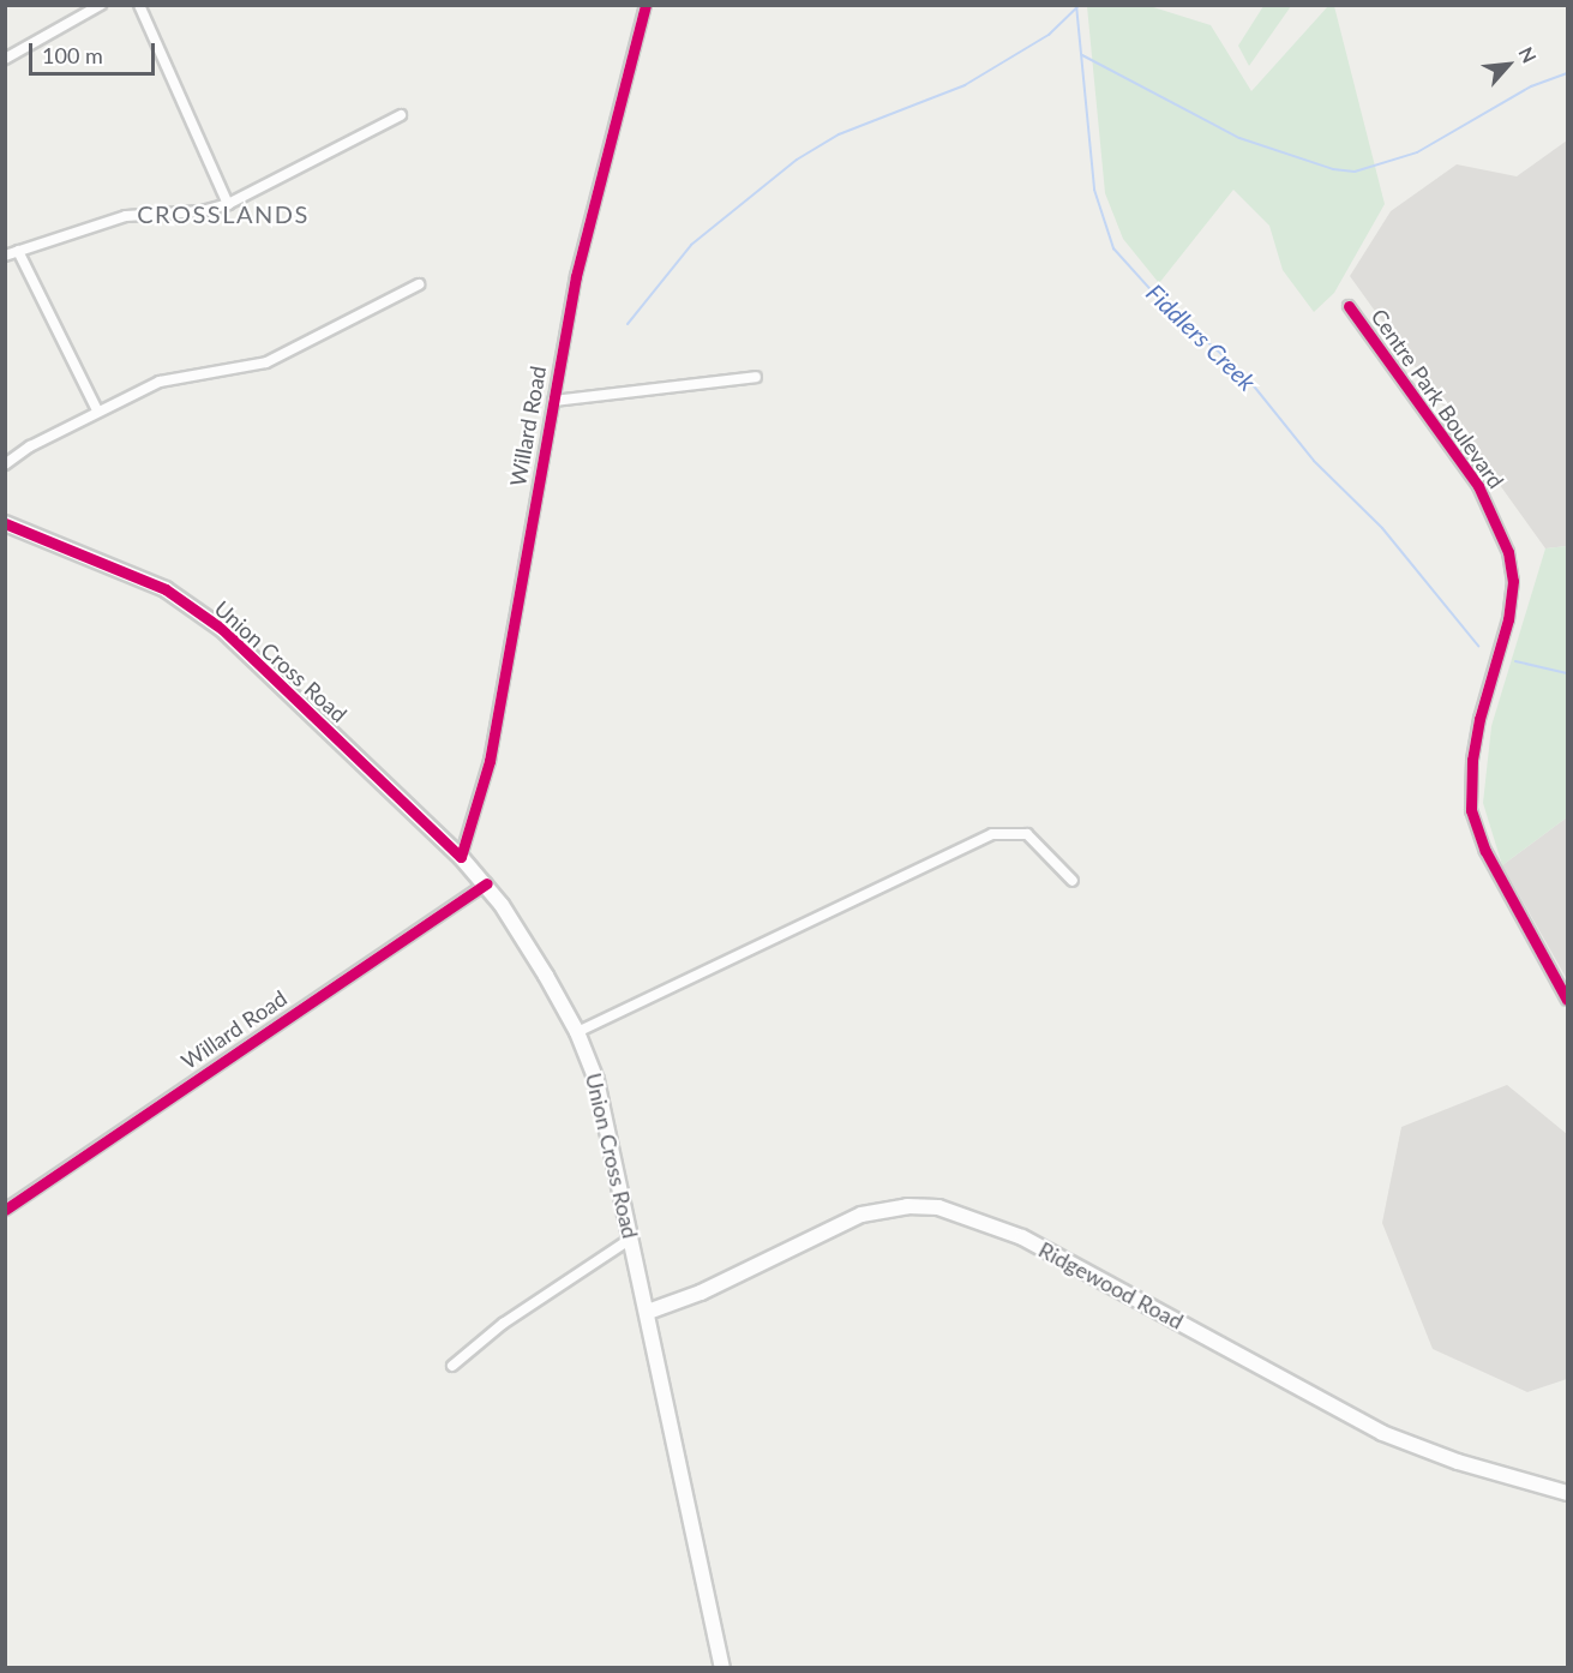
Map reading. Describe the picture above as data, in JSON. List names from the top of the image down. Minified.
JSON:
{"streets":{"main road":["Union Cross Road","Ridgewood Road"],"street":["Centre Park Boulevard","Willard Road"]},"crossings":[["Willard Road","Union Cross Road"],["Union Cross Road","Ridgewood Road"]],"districts":["CROSSLANDS"],"water":["Fiddlers Creek"],"scale_bar":"100 m","north":"top right"}
